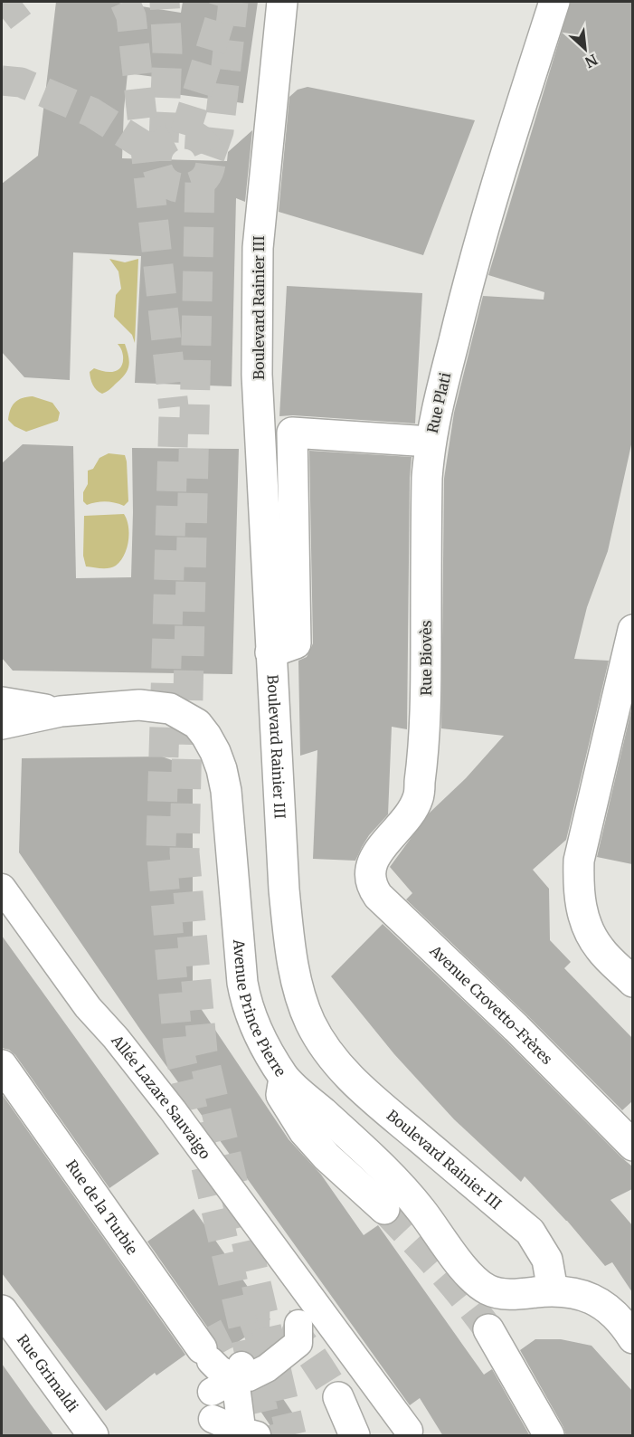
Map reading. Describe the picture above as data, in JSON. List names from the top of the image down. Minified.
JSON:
{"streets":{"street":["Boulevard Rainier III","Rue Plati","Rue Biovès","Avenue Crovetto-Frères","Avenue Prince Pierre","Allée Lazare Sauvaigo","Rue de la Turbie","Rue Grimaldi"]},"crossings":[["Boulevard Rainier III","Rue Plati"],["Boulevard Rainier III","Avenue Prince Pierre"],["Rue Plati","Rue Biovès"],["Rue Biovès","Avenue Crovetto-Frères"]],"north":"bottom right"}
